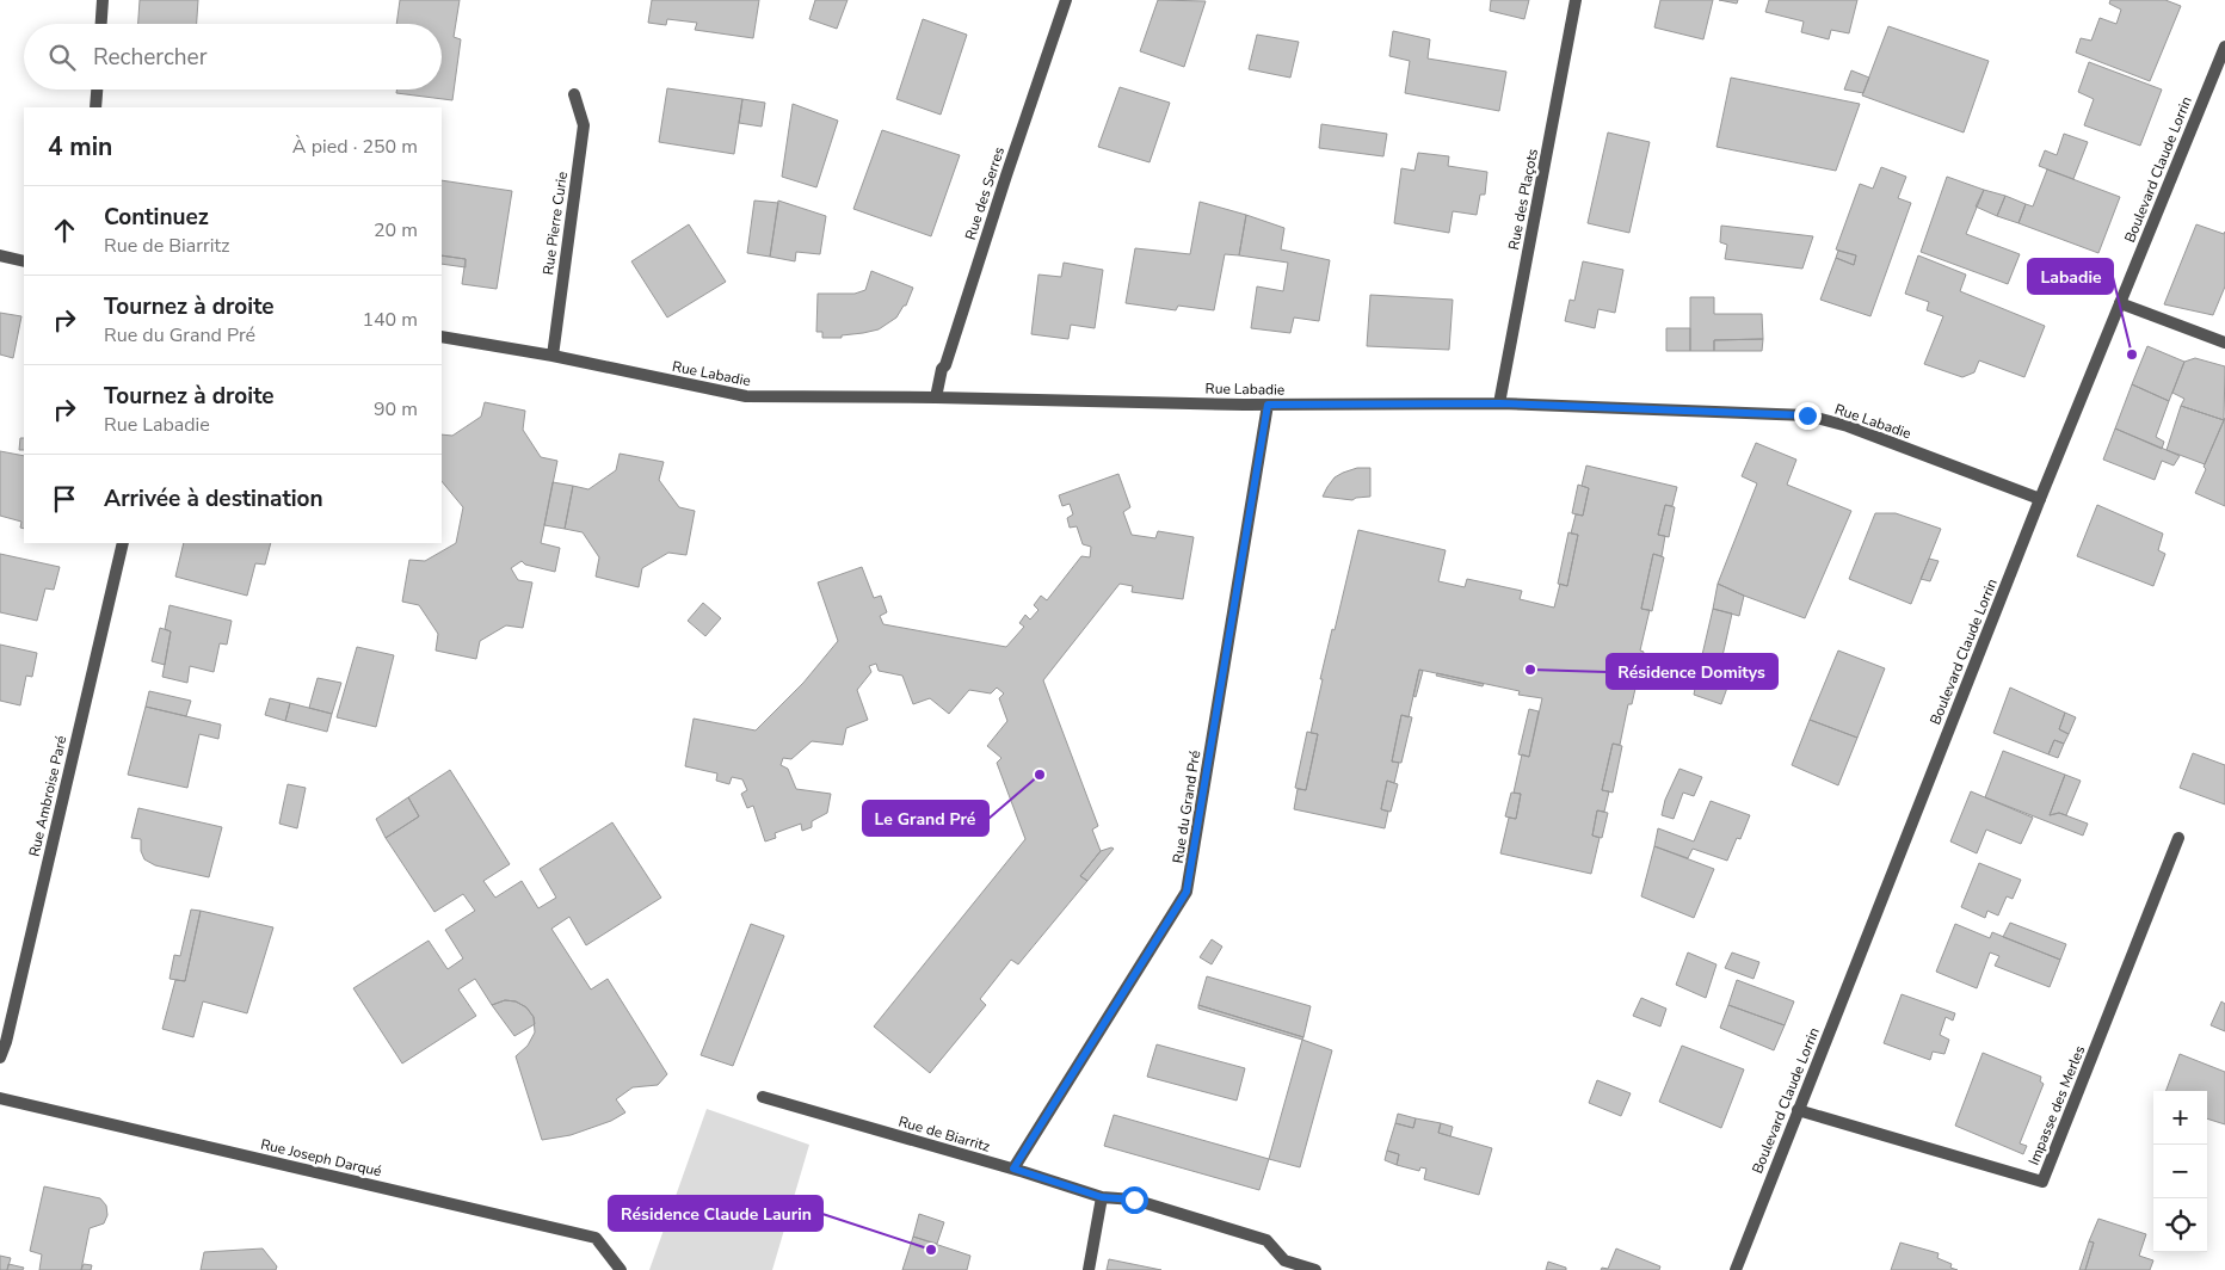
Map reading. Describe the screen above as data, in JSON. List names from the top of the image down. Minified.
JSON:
{"streets":{"street":["Boulevard Claude Lorrin","Rue des Serres","Rue des Plaçots","Rue Pierre Curie","Rue Labadie","Rue Ambroise Paré","Rue du Grand Pré","Impasse des Merles","Rue de Biarritz","Rue Joseph Darqué"]},"crossings":[["Boulevard Claude Lorrin","Rue Labadie"],["Boulevard Claude Lorrin","Impasse des Merles"],["Rue des Serres","Rue Labadie"],["Rue des Plaçots","Rue Labadie"],["Rue Pierre Curie","Rue Labadie"],["Rue Labadie","Rue du Grand Pré"],["Rue du Grand Pré","Rue de Biarritz"]],"places":["Labadie","Résidence Domitys","Le Grand Pré","Résidence Claude Laurin"],"page":{"search":"Rechercher","heading":["4 min","À pied · 250 m"],"list":[["Continuez","Rue de Biarritz","20 m"],["Tournez à droite","Rue du Grand Pré","140 m"],["Tournez à droite","Rue Labadie","90 m"],"Arrivée à destination"],"map_buttons":["+","−"]}}
